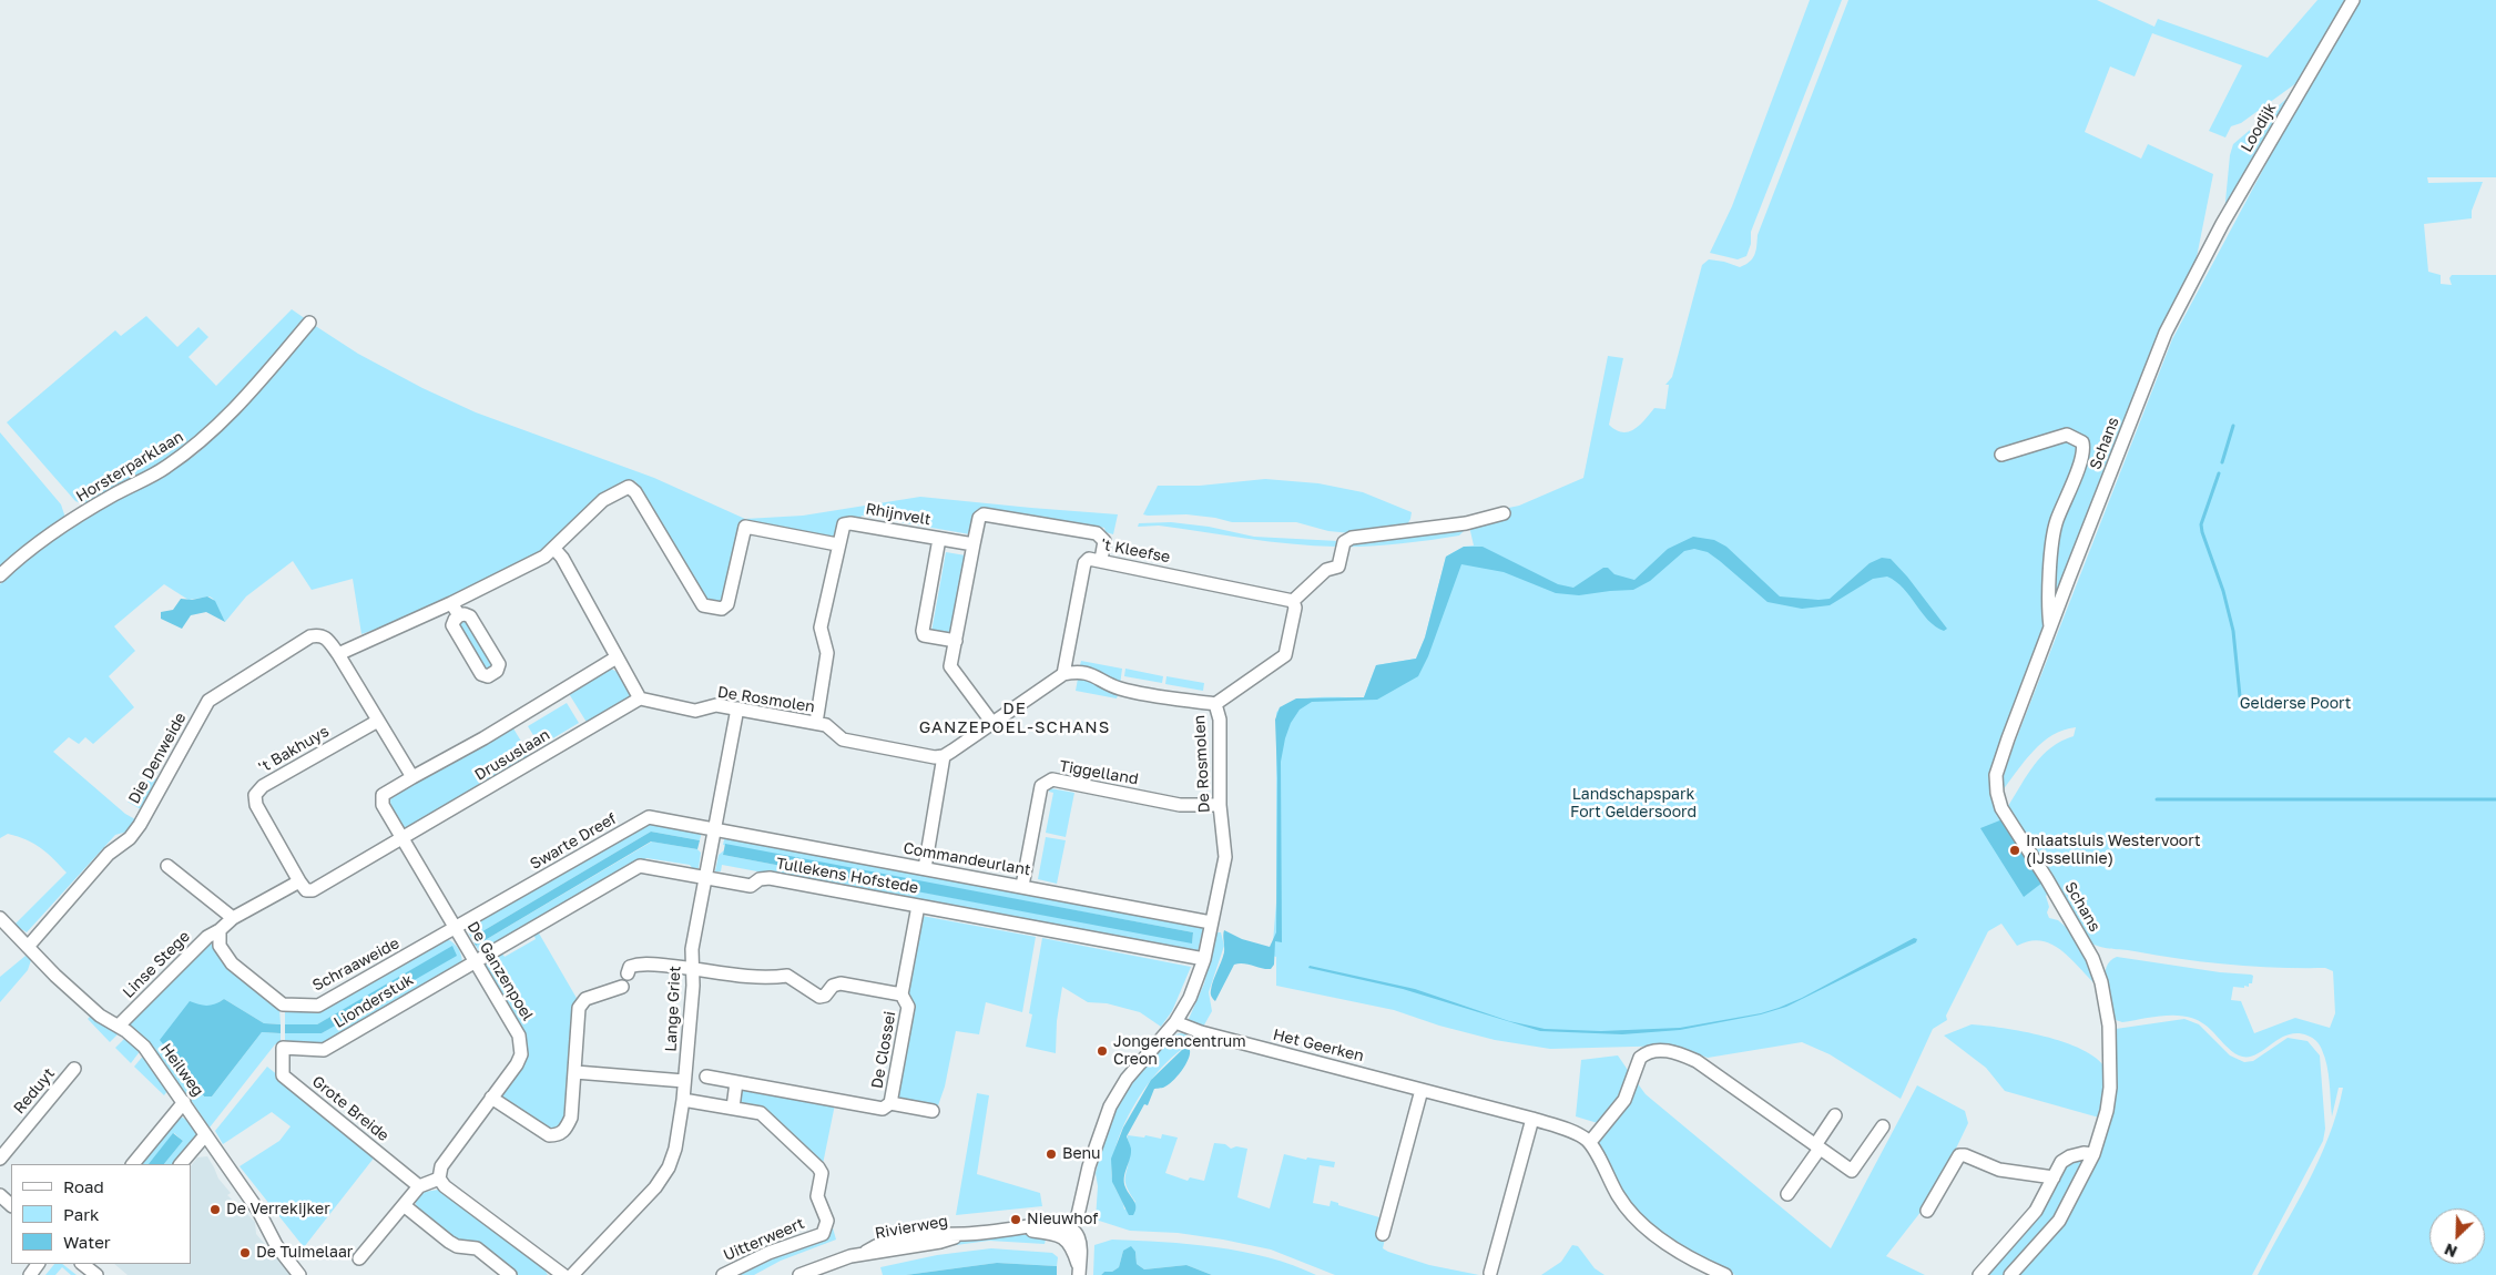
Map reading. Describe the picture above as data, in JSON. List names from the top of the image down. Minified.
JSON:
{"streets":{"street":["Loodijk","Schans","Horsterparklaan","Rhijnvelt","'t Kleefse","De Rosmolen","'t Bakhuys","Drususlaan","Die Denweide","Tiggelland","Swarte Dreef","Commandeurlant","Tullekens Hofstede","Linse Stege","Schraaweide","De Ganzenpoel","Lionderstuk","Lange Griet","Het Geerken","De Clossei","Heilweg","Reduyt","Grote Breide","Rivierweg","Uitterweert"]},"crossings":[["Loodijk","Schans"],["Rhijnvelt","De Rosmolen"],["'t Kleefse","De Rosmolen"],["De Rosmolen","Drususlaan"],["De Rosmolen","Tiggelland"],["De Rosmolen","Commandeurlant"],["De Rosmolen","Tullekens Hofstede"],["De Rosmolen","Lange Griet"],["De Rosmolen","Het Geerken"],["De Rosmolen","Rivierweg"],["Drususlaan","De Ganzenpoel"],["Die Denweide","Heilweg"],["Tiggelland","Commandeurlant"],["Swarte Dreef","Commandeurlant"],["Swarte Dreef","Schraaweide"],["Swarte Dreef","De Ganzenpoel"],["Swarte Dreef","Lange Griet"],["Commandeurlant","Lange Griet"],["Tullekens Hofstede","De Ganzenpoel"],["Tullekens Hofstede","Lionderstuk"],["Tullekens Hofstede","Lange Griet"],["Tullekens Hofstede","De Clossei"],["Linse Stege","Schraaweide"],["Linse Stege","Heilweg"],["Schraaweide","De Ganzenpoel"],["De Ganzenpoel","Lionderstuk"],["Lionderstuk","Grote Breide"],["Lange Griet","Uitterweert"]],"districts":["DE GANZEPOEL-SCHANS"],"parks":["Gelderse Poort","Landschapspark Fort Geldersoord"],"places":["Inlaatsluis Westervoort (IJssellinie)","Jongerencentrum Creon","Benu","De Verrekijker","Nieuwhof","De Tuimelaar"],"legend":["Road","Park","Water"],"north":"bottom left"}
